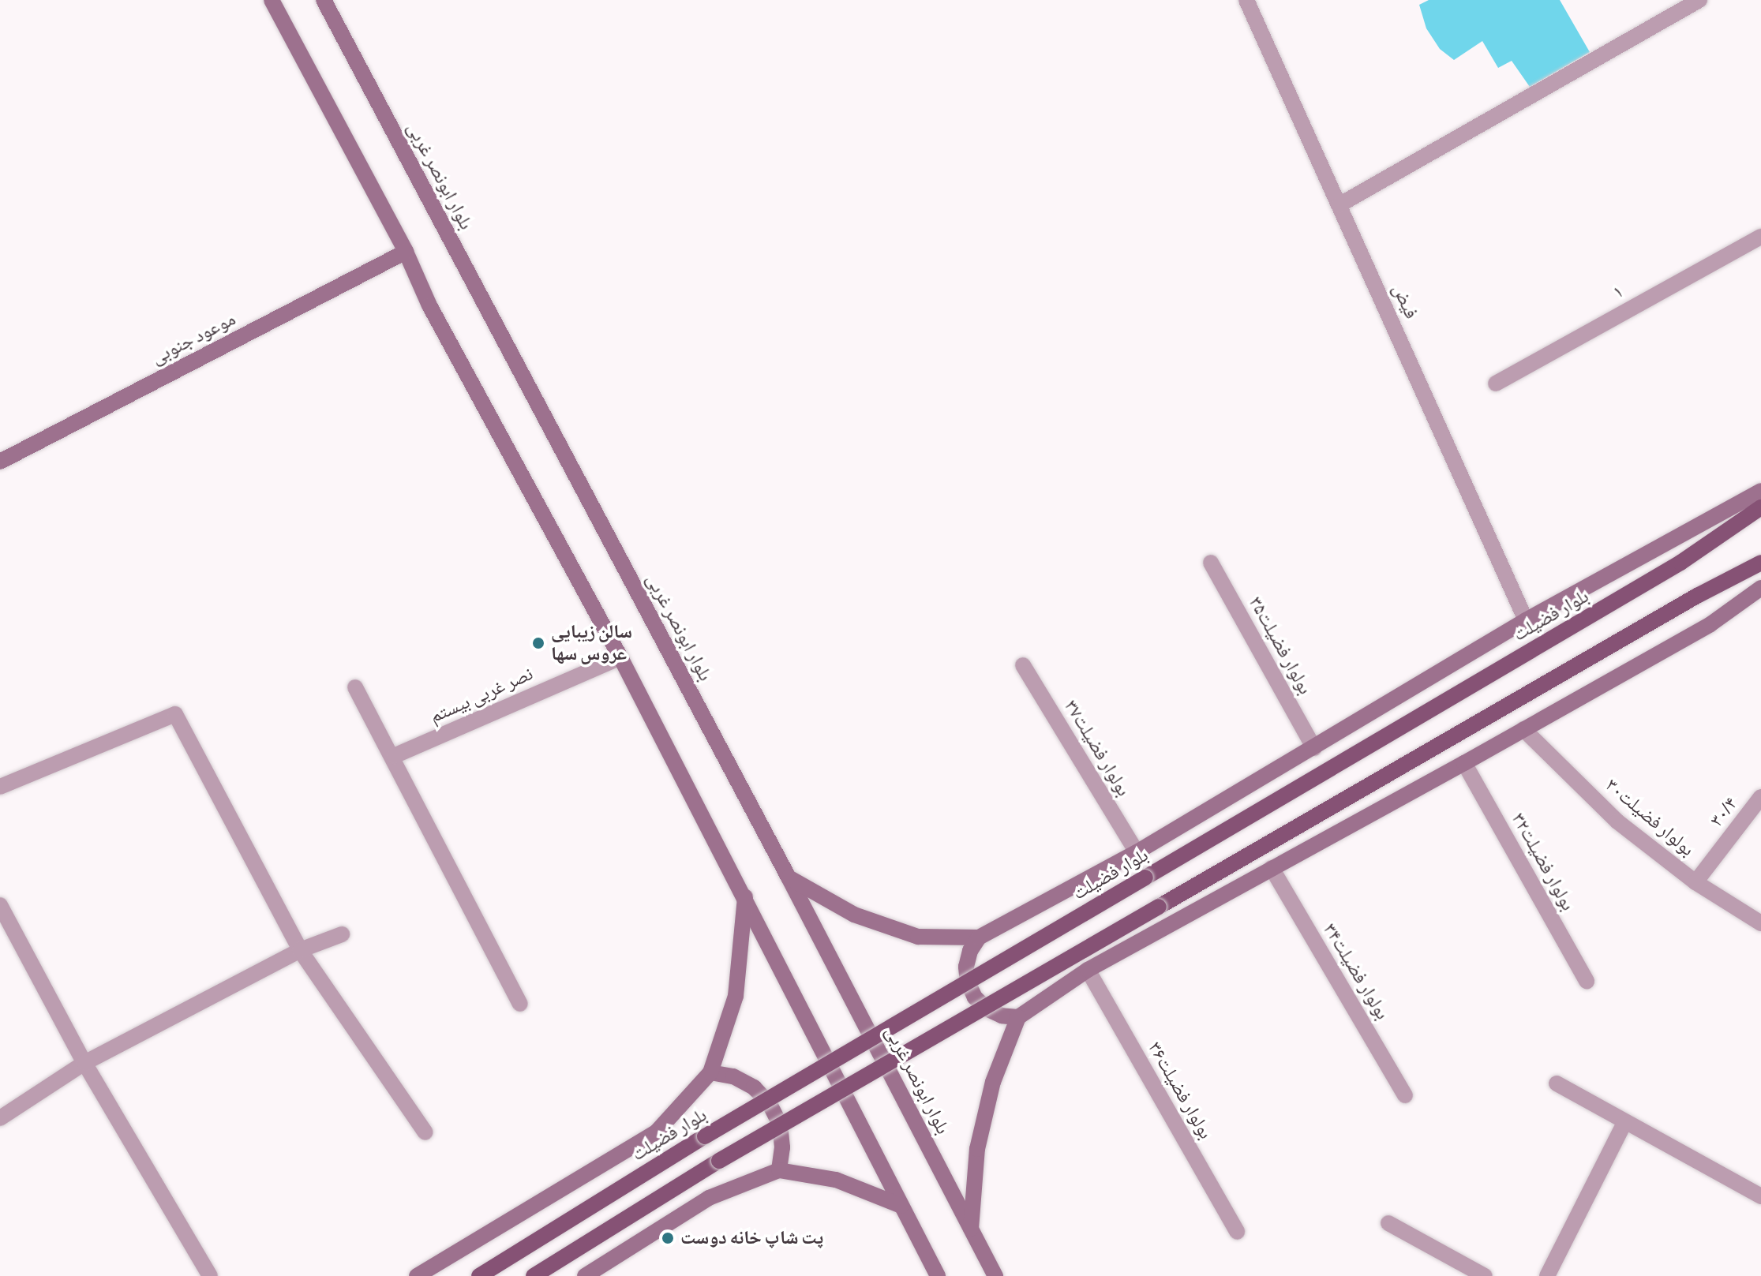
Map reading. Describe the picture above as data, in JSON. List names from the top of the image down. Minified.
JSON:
{"streets":{"main road":["بلوار ابونصر غربی","موعود جنوبی","بلوار فضیلت"],"street":["۱","فیض","بولوار فضیلت۳۵","نصر غربی بیستم","بولوار فضیلت۳۷","۳۰/۴","بولوار فضیلت۳۰","بولوار فضیلت۳۲","بولوار فضیلت۳۴","بولوار فضیلت۳۶"]},"crossings":[["فیض","بلوار فضیلت"],["بلوار فضیلت","بولوار فضیلت۳۵"],["بلوار فضیلت","بولوار فضیلت۳۷"],["۳۰/۴","بولوار فضیلت۳۰"]],"places":["سالن زیبایی عروس سها","پت شاپ خانه دوست"]}
